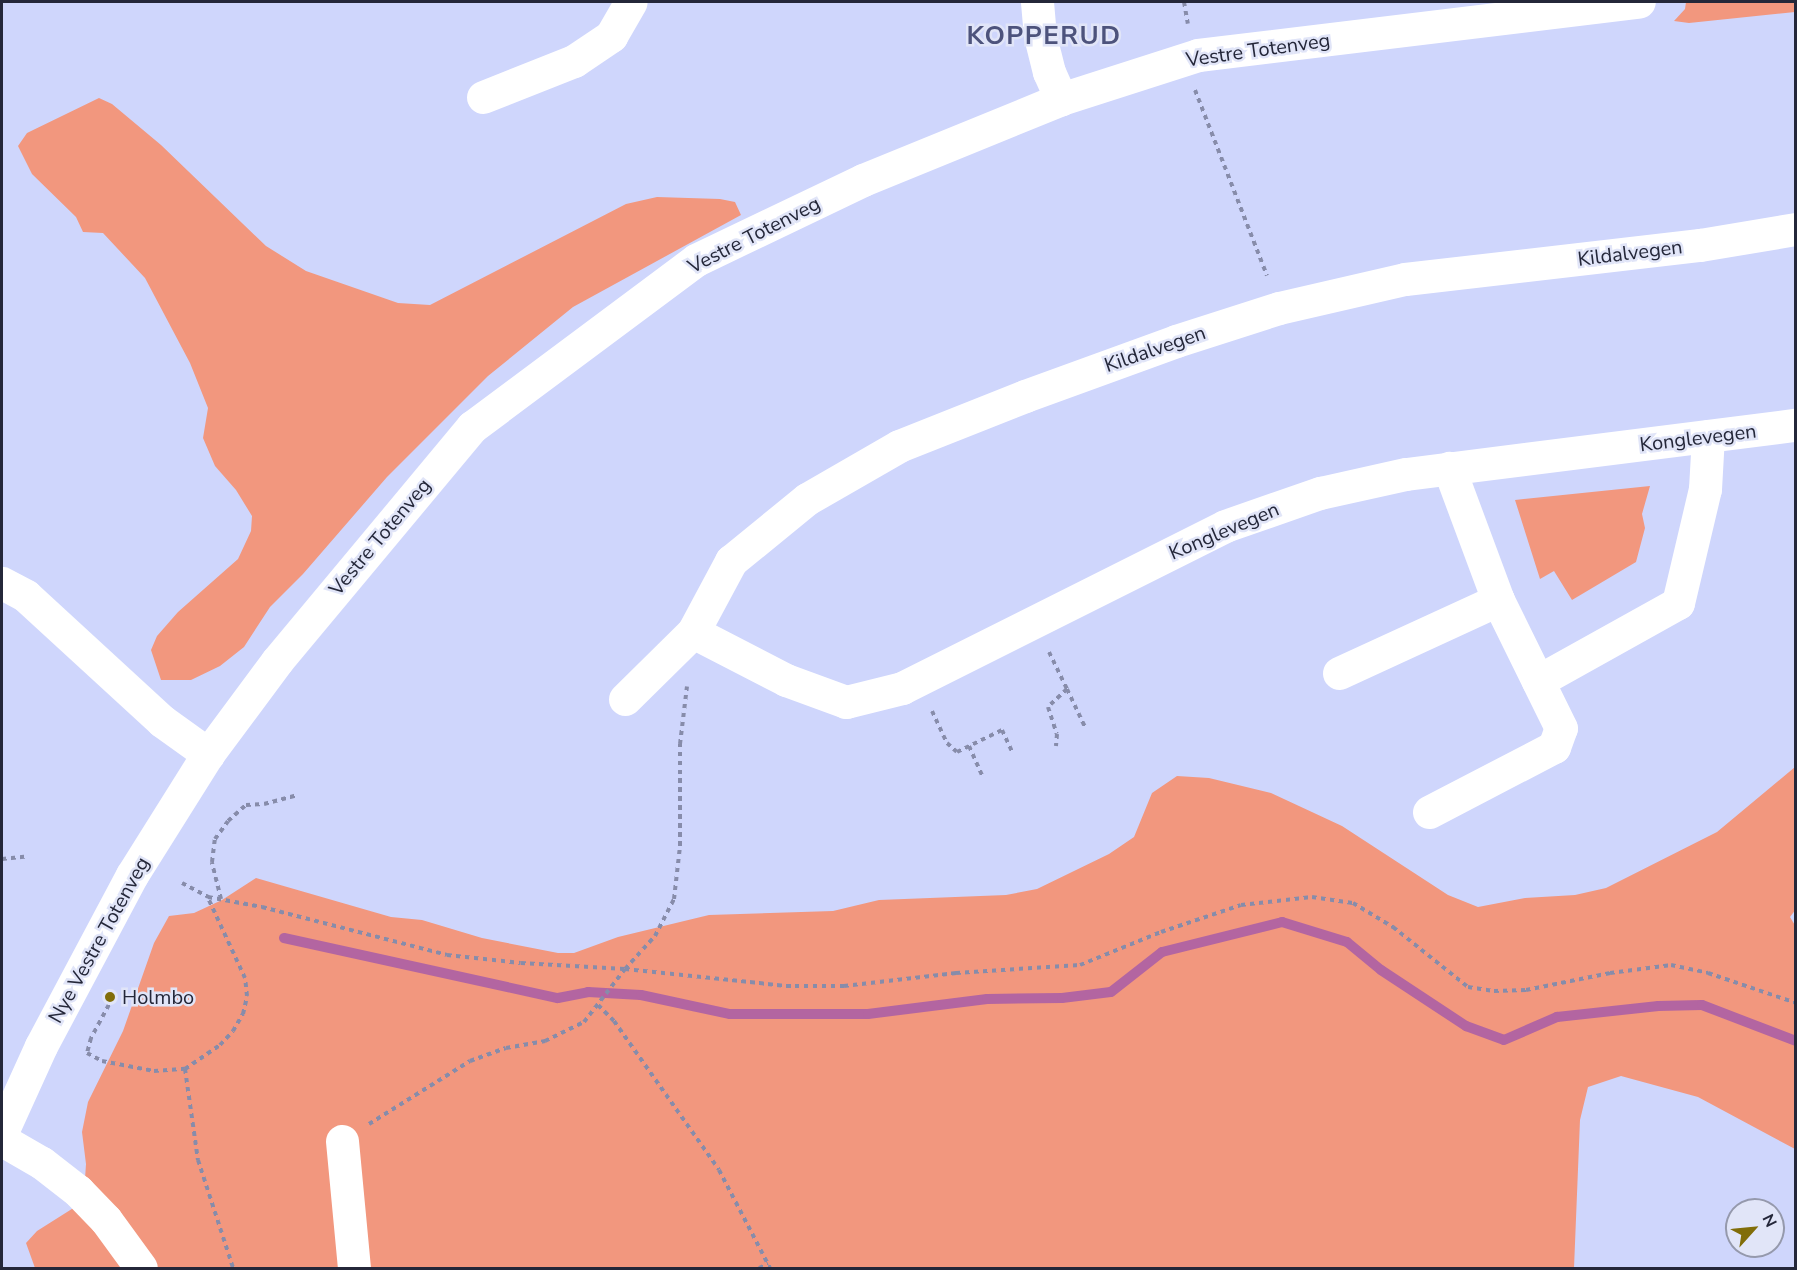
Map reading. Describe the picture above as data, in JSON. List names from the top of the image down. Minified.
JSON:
{"streets":{"street":["Vestre Totenveg","Kildalvegen","Konglevegen","Nye Vestre Totenveg"]},"crossings":[["Vestre Totenveg","Nye Vestre Totenveg"],["Kildalvegen","Konglevegen"]],"districts":["KOPPERUD"],"places":["Holmbo"],"north":"top right"}
